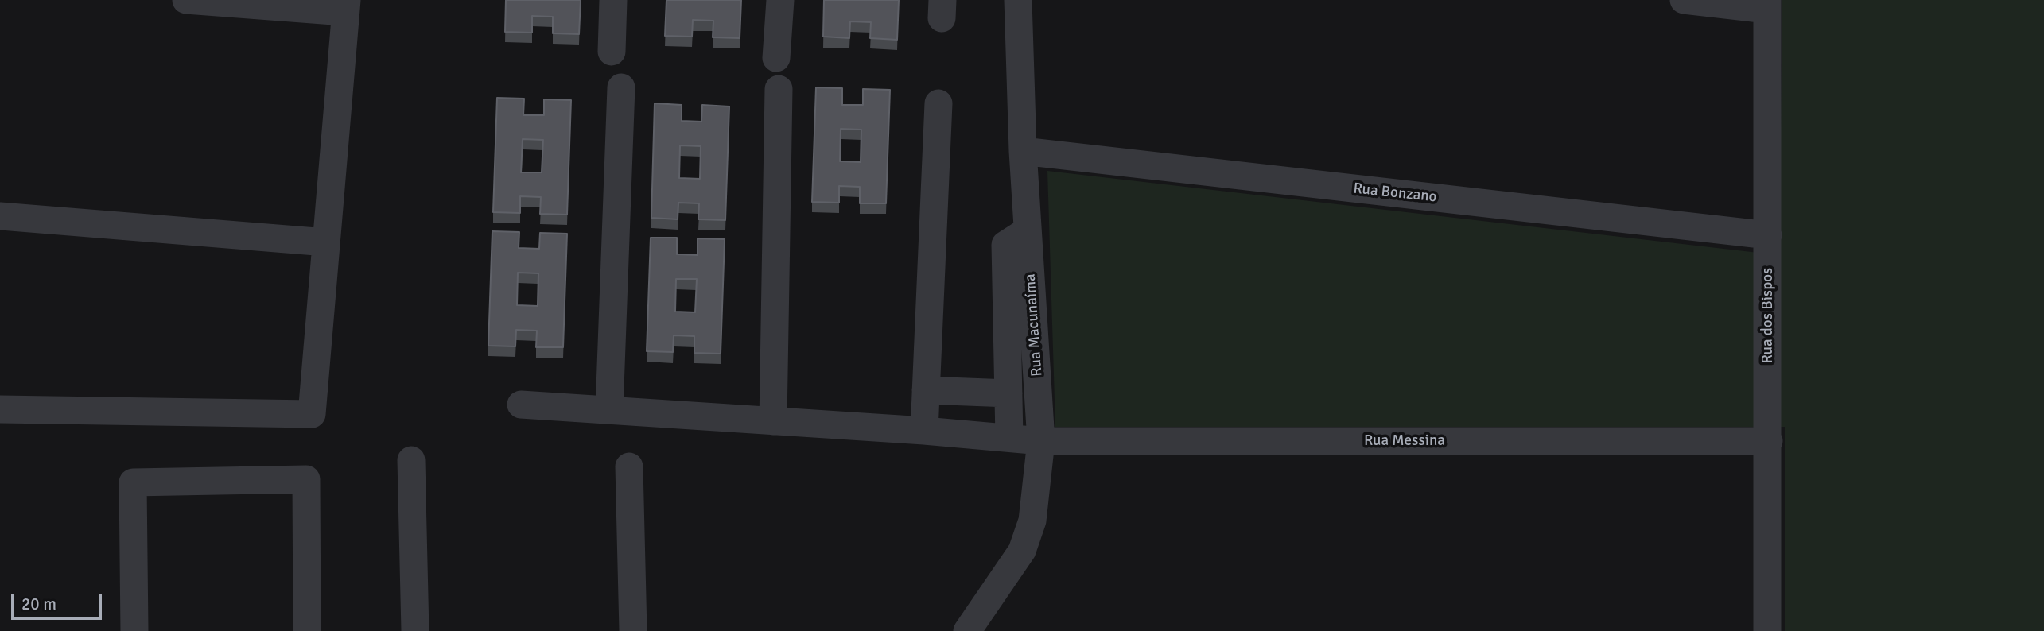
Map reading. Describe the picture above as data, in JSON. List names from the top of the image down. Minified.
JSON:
{"streets":{"street":["Rua Bonzano","Rua dos Bispos","Rua Macunaíma","Rua Messina"]},"crossings":[["Rua Bonzano","Rua dos Bispos"],["Rua Bonzano","Rua Macunaíma"],["Rua dos Bispos","Rua Messina"],["Rua Macunaíma","Rua Messina"]],"scale_bar":"20 m"}
